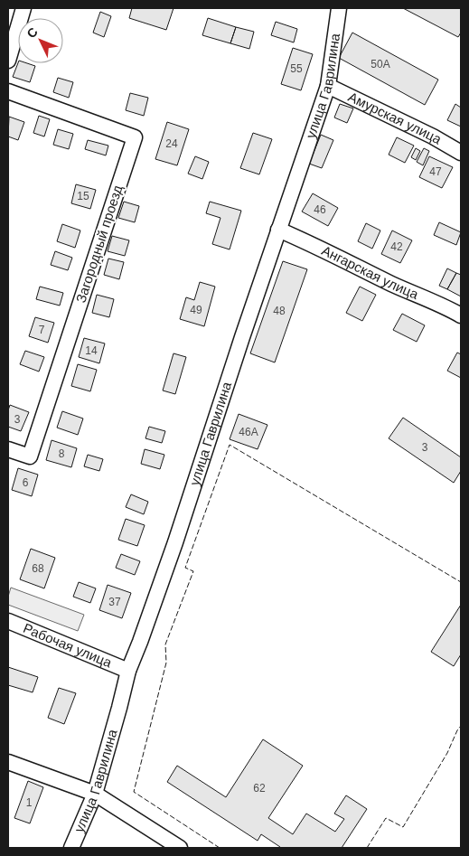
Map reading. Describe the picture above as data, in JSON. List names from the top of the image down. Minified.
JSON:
{"streets":{"street":["улица Гаврилина","Амурская улица","Загородный проезд","Ангарская улица","Рабочая улица"]},"crossings":[["улица Гаврилина","Амурская улица"],["улица Гаврилина","Ангарская улица"],["улица Гаврилина","Рабочая улица"]],"house_numbers":["50А","55","24","47","15","46","42","49","48","7","14","3","46А","3","8","6","68","37","62","1"],"north":"top left"}
